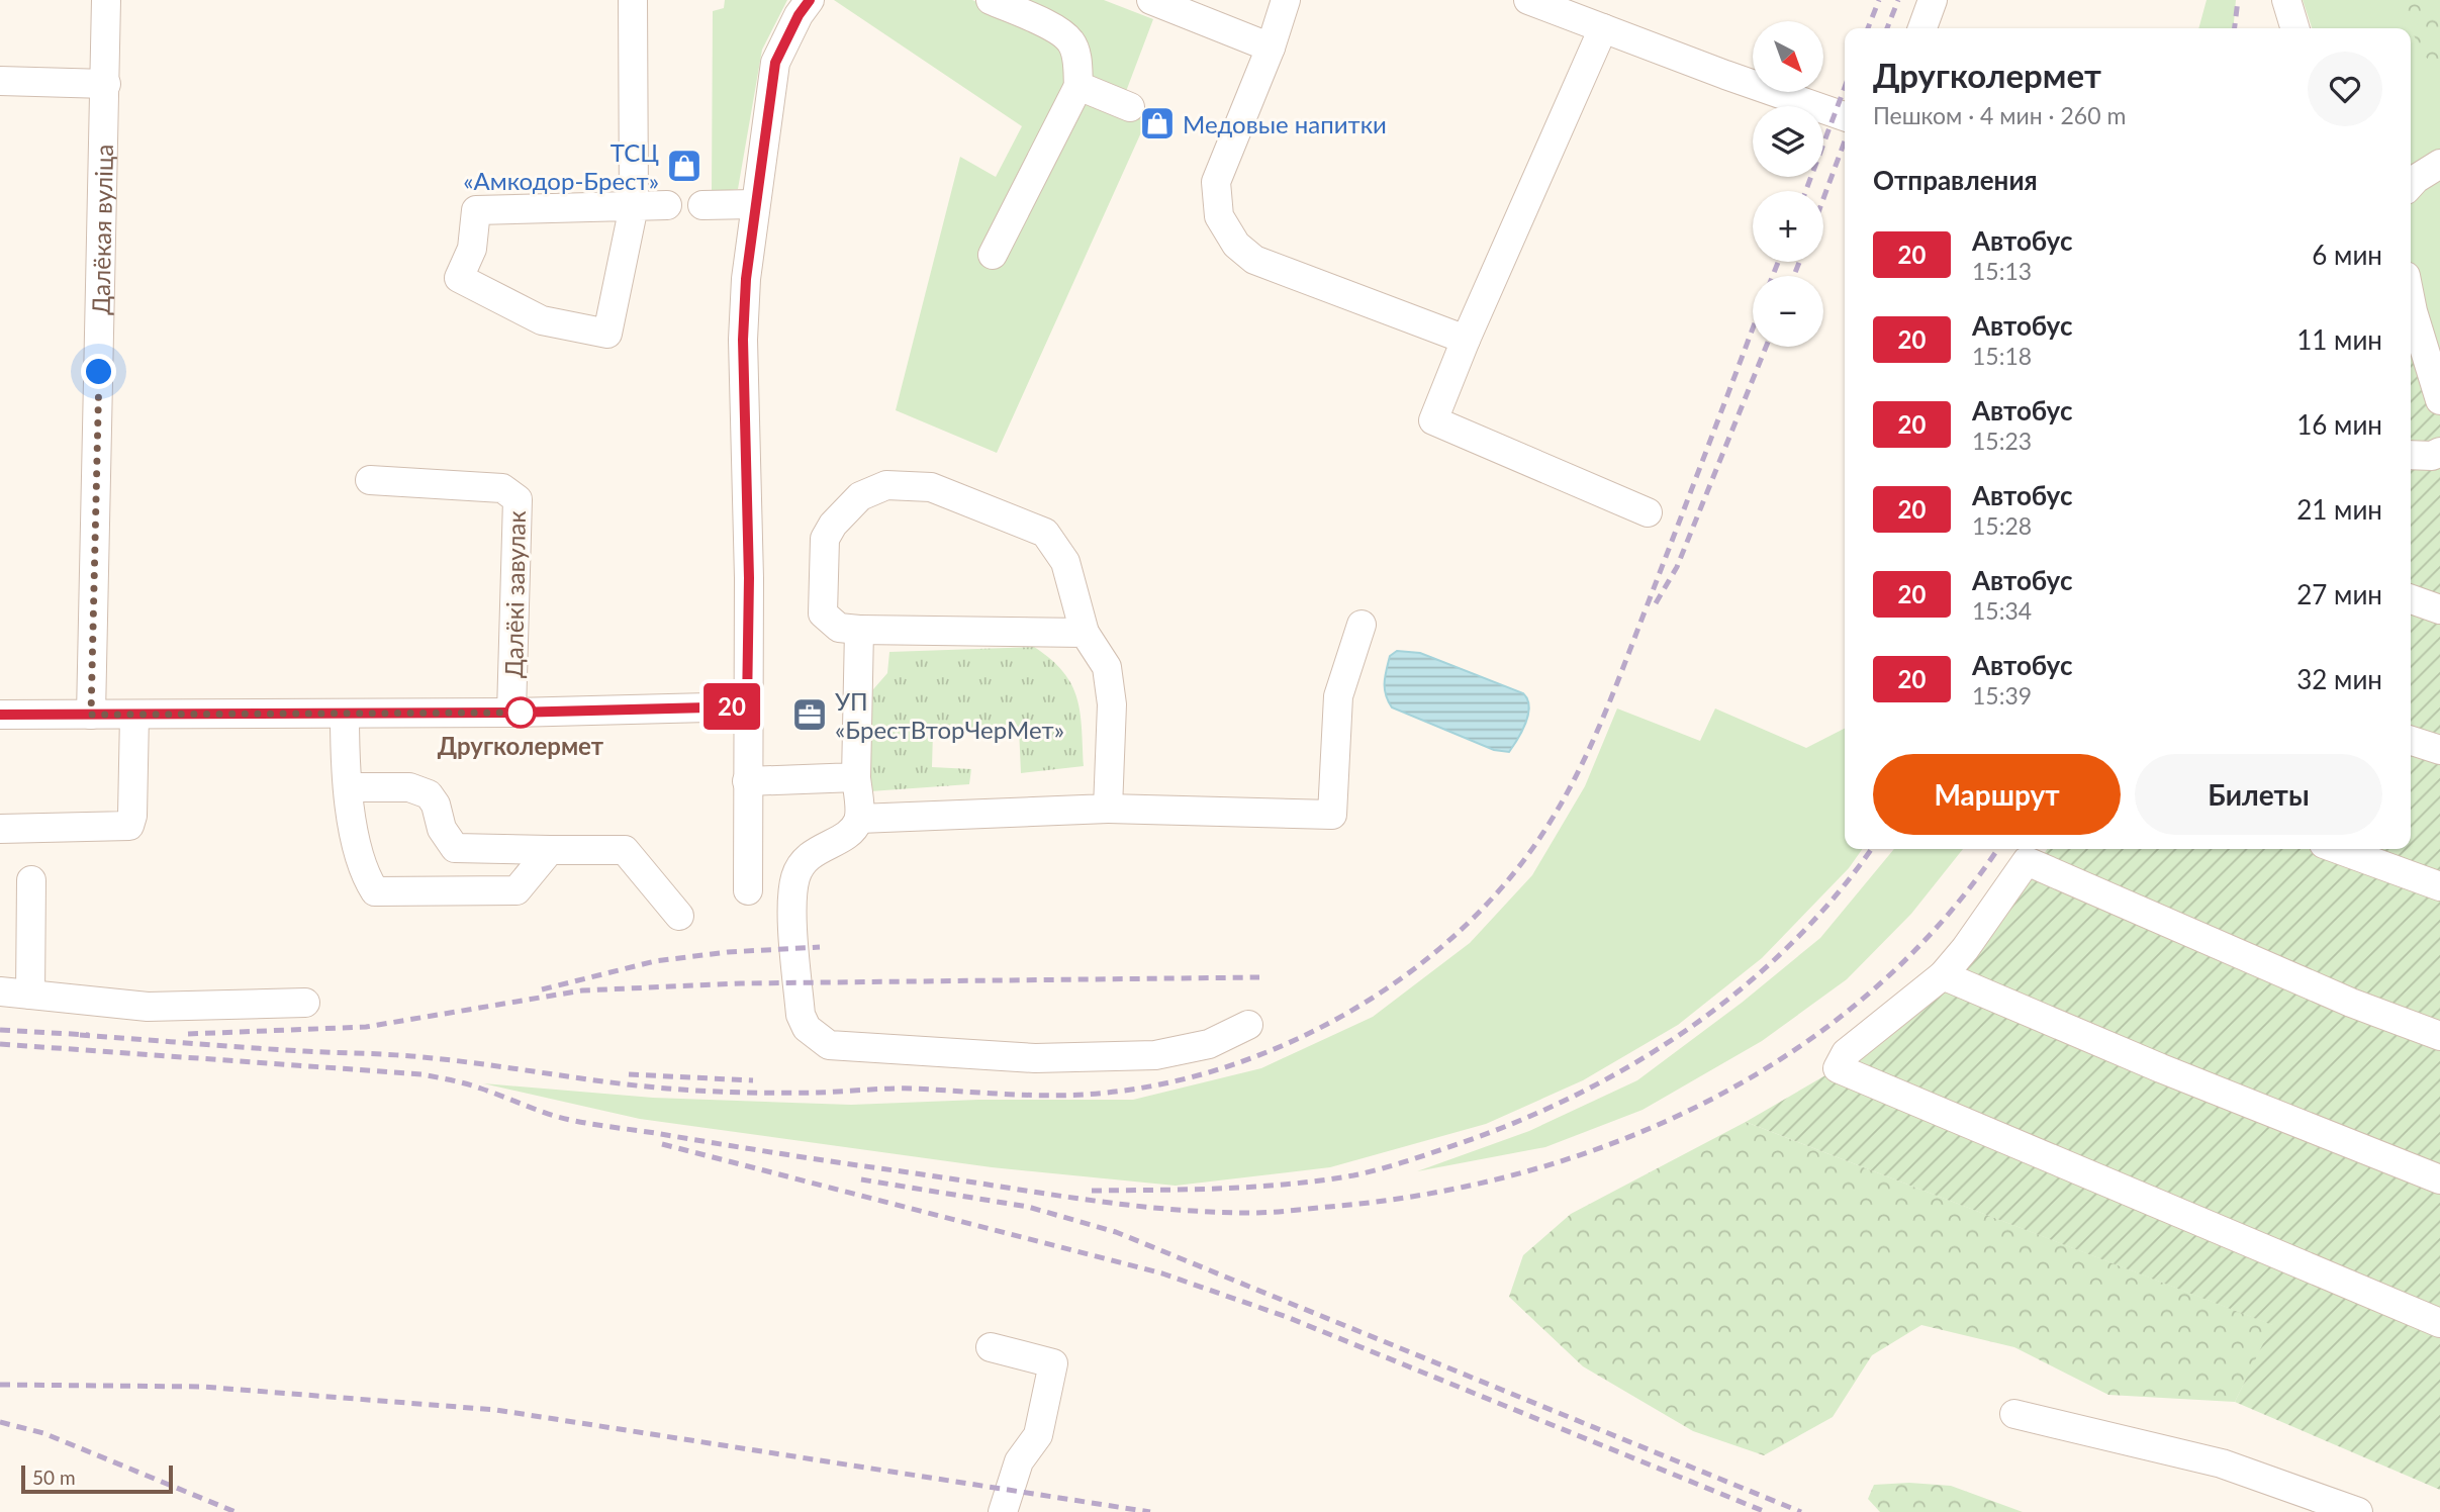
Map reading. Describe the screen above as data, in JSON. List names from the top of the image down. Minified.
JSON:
{"streets":{"street":["Далёкая вуліца","Далёкі завулак"]},"places":{"shop":["Медовые напитки","ТСЦ «Амкодор-Брест»"],"other":["Другколермет"],"office":["УП «БрестВторЧерМет»"]},"lines":["bus line 20"],"scale_bar":"50 m","north":"bottom right","page":{"on_map":"20","map_buttons":["+","−"],"heading":[["Другколермет","Пешком · 4 мин · 260 m"],"Отправления"],"list":[{"mark":"20","name":"Автобус","note":"15:13","value":"6 мин"},{"mark":"20","name":"Автобус","note":"15:18","value":"11 мин"},{"mark":"20","name":"Автобус","note":"15:23","value":"16 мин"},{"mark":"20","name":"Автобус","note":"15:28","value":"21 мин"},{"mark":"20","name":"Автобус","note":"15:34","value":"27 мин"},{"mark":"20","name":"Автобус","note":"15:39","value":"32 мин"}],"buttons":["Маршрут","Билеты"],"scale":"50 m"}}
